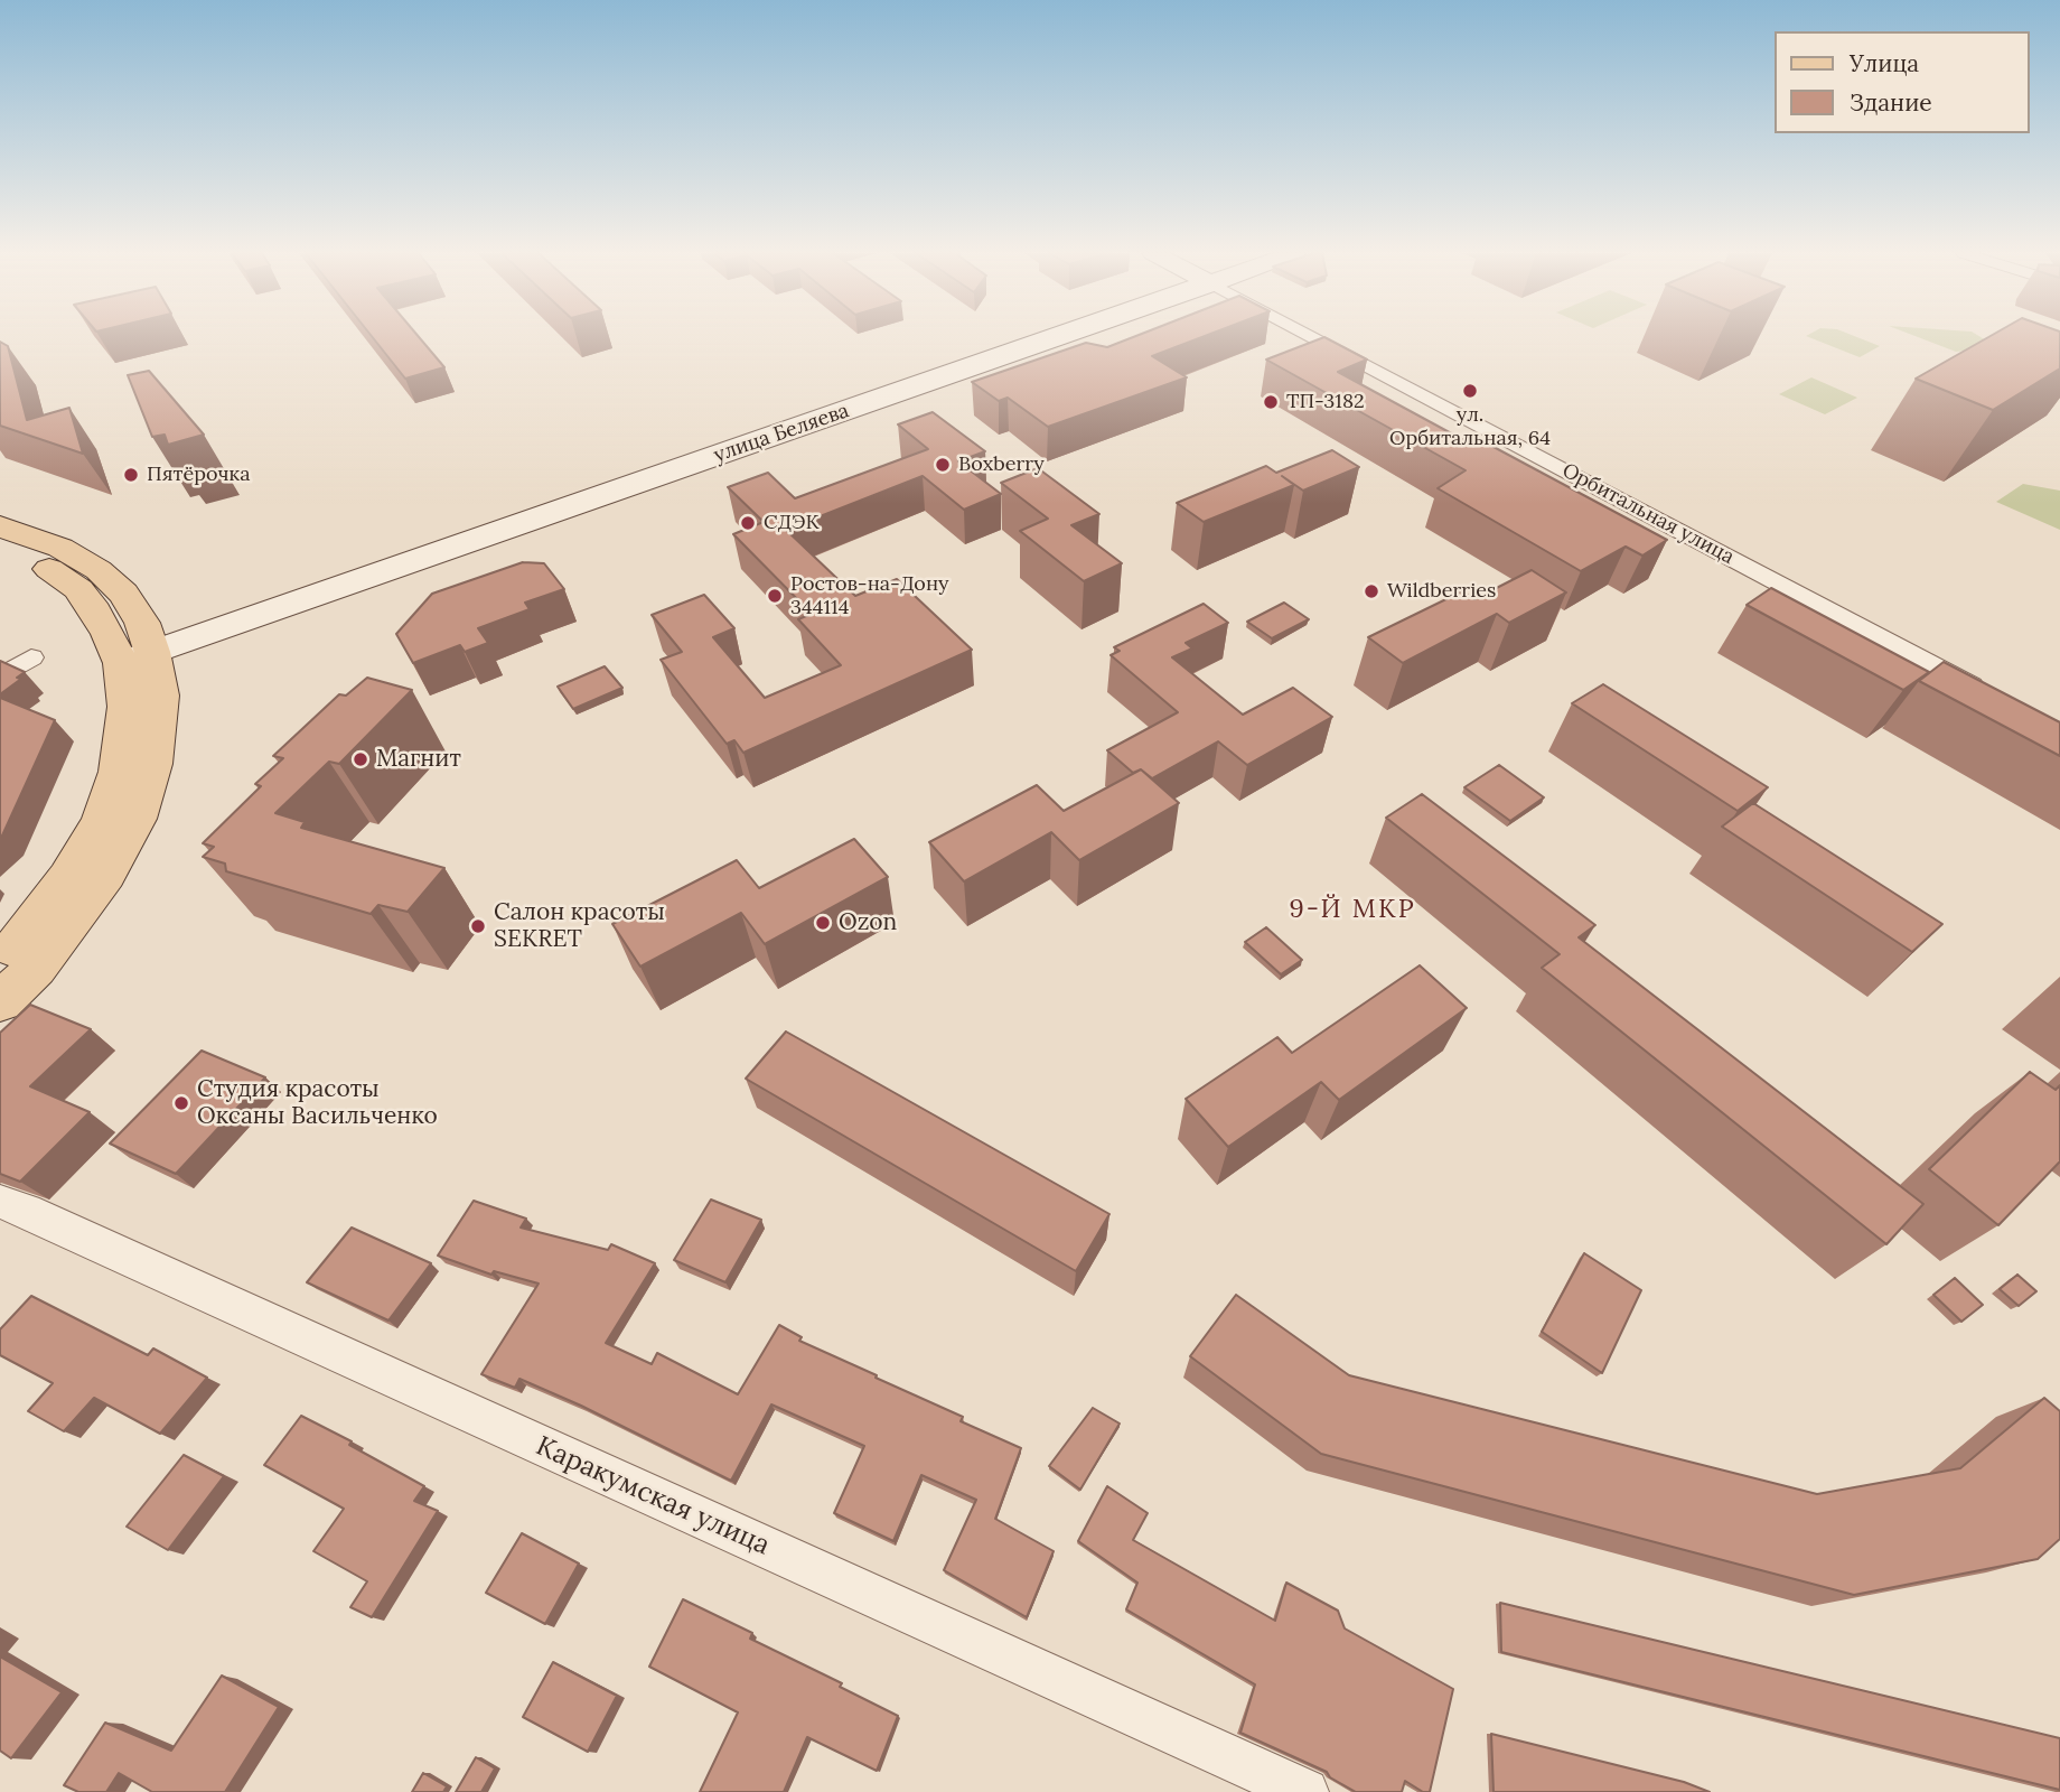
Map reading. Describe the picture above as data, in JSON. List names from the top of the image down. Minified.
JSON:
{"streets":{"main road":["улица Беляева"],"street":["Орбитальная улица","Каракумская улица"]},"districts":["9-Й МКР"],"places":["ул. Орбитальная, 64","ТП-3182","Boxberry","Пятёрочка","СДЭК","Wildberries","Ростов-на-Дону 344114","Магнит","Ozon","Салон красоты SEKRET","Студия красоты Оксаны Васильченко"],"legend":["Улица","Здание"]}
